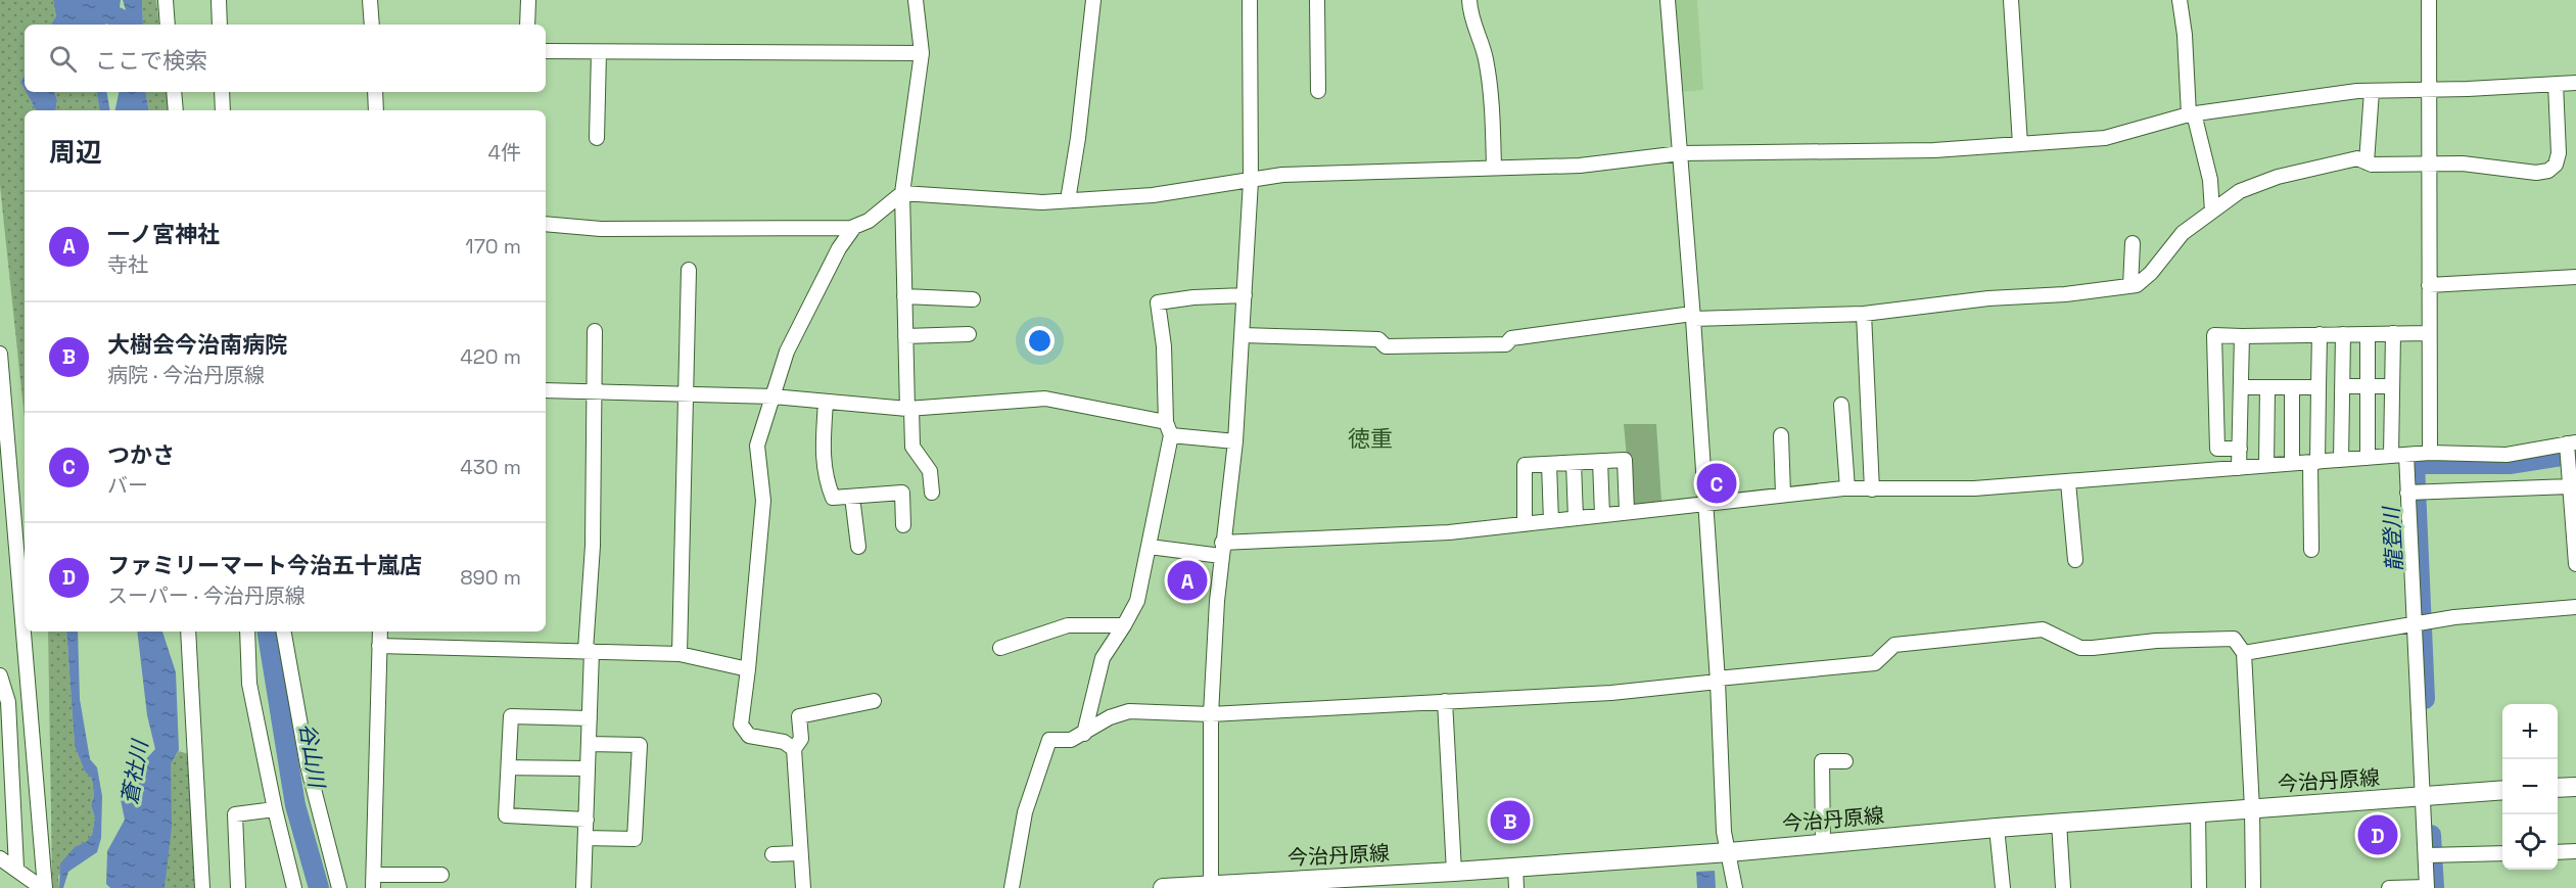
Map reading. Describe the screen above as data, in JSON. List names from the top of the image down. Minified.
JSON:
{"streets":{"main road":["今治丹原線"]},"districts":["徳重"],"water":["龍登川","谷山川","蒼社川"],"page":{"search":"ここで検索","heading":["周辺","4件"],"list":[{"mark":"A","name":"一ノ宮神社","note":"寺社","value":"170 m"},{"mark":"B","name":"大樹会今治南病院","note":"病院 · 今治丹原線","value":"420 m"},{"mark":"C","name":"つかさ","note":"バー","value":"430 m"},{"mark":"D","name":"ファミリーマート今治五十嵐店","note":"スーパー · 今治丹原線","value":"890 m"}],"pins":["C","A","B","D"],"map_buttons":["+","−"]}}
